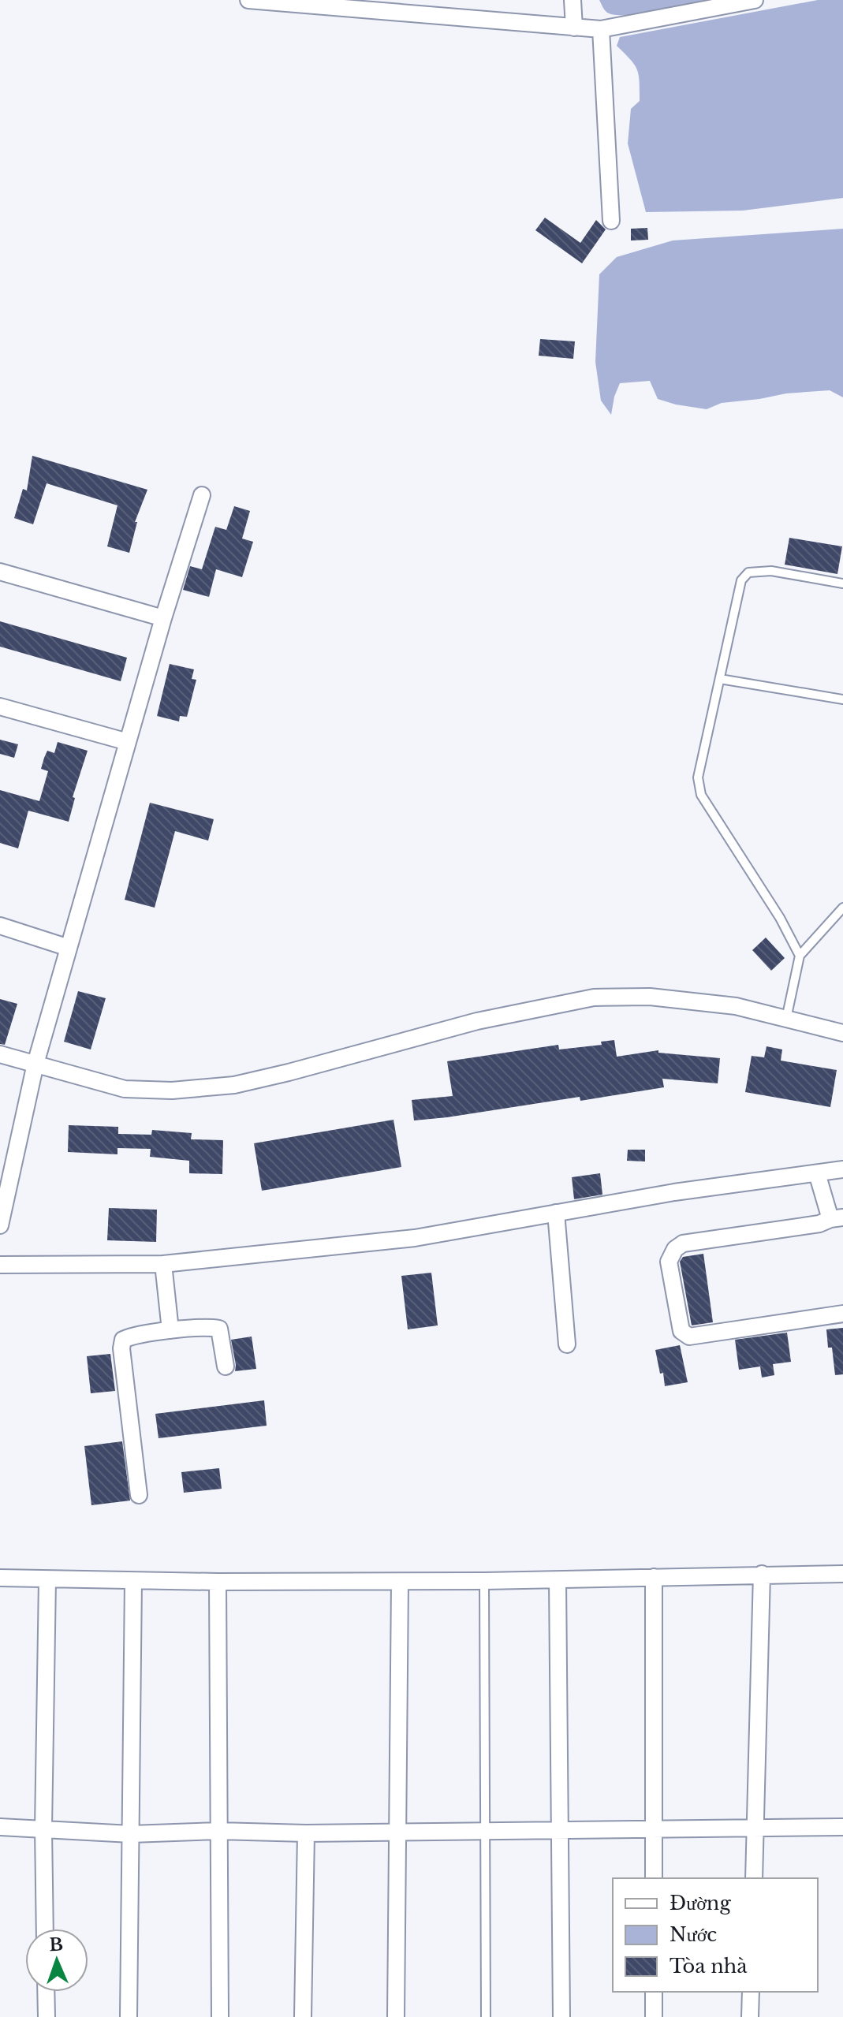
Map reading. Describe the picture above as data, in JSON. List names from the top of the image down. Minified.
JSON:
{"legend":["Đường","Nước","Tòa nhà"],"north":"top"}
